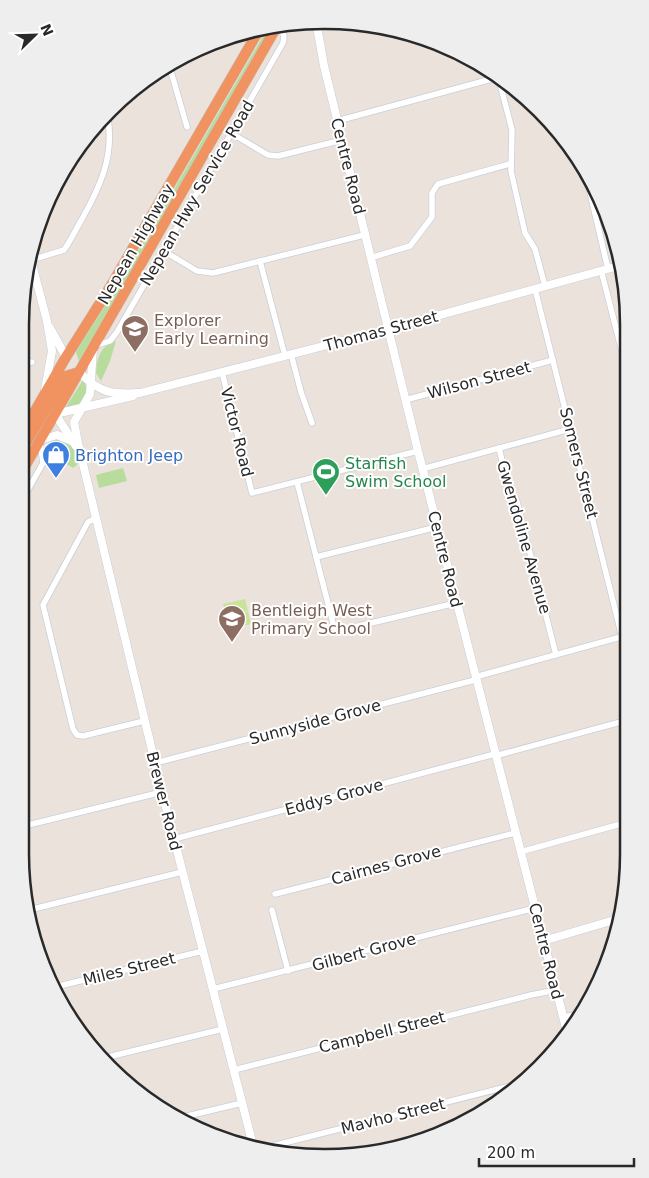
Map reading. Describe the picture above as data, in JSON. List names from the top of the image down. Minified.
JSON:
{"streets":{"highway":["Nepean Highway"],"street":["Centre Road","Nepean Hwy Service Road","Thomas Street","Wilson Street","Victor Road","Somers Street","Gwendoline Avenue","Sunnyside Grove","Eddys Grove","Brewer Road","Cairnes Grove","Gilbert Grove","Miles Street","Campbell Street","Mavho Street"]},"crossings":[["Centre Road","Thomas Street"],["Centre Road","Wilson Street"],["Centre Road","Sunnyside Grove"],["Centre Road","Eddys Grove"],["Centre Road","Cairnes Grove"],["Centre Road","Gilbert Grove"],["Centre Road","Campbell Street"],["Nepean Hwy Service Road","Nepean Highway"],["Nepean Highway","Thomas Street"],["Nepean Highway","Brewer Road"],["Thomas Street","Victor Road"],["Thomas Street","Somers Street"],["Thomas Street","Brewer Road"],["Wilson Street","Somers Street"],["Gwendoline Avenue","Sunnyside Grove"],["Sunnyside Grove","Brewer Road"],["Eddys Grove","Brewer Road"],["Brewer Road","Gilbert Grove"],["Brewer Road","Miles Street"],["Brewer Road","Campbell Street"]],"places":{"school or university":["Explorer Early Learning","Bentleigh West Primary School"],"shop":["Brighton Jeep"],"sports":["Starfish Swim School"]},"scale_bar":"200 m","north":"top right"}
